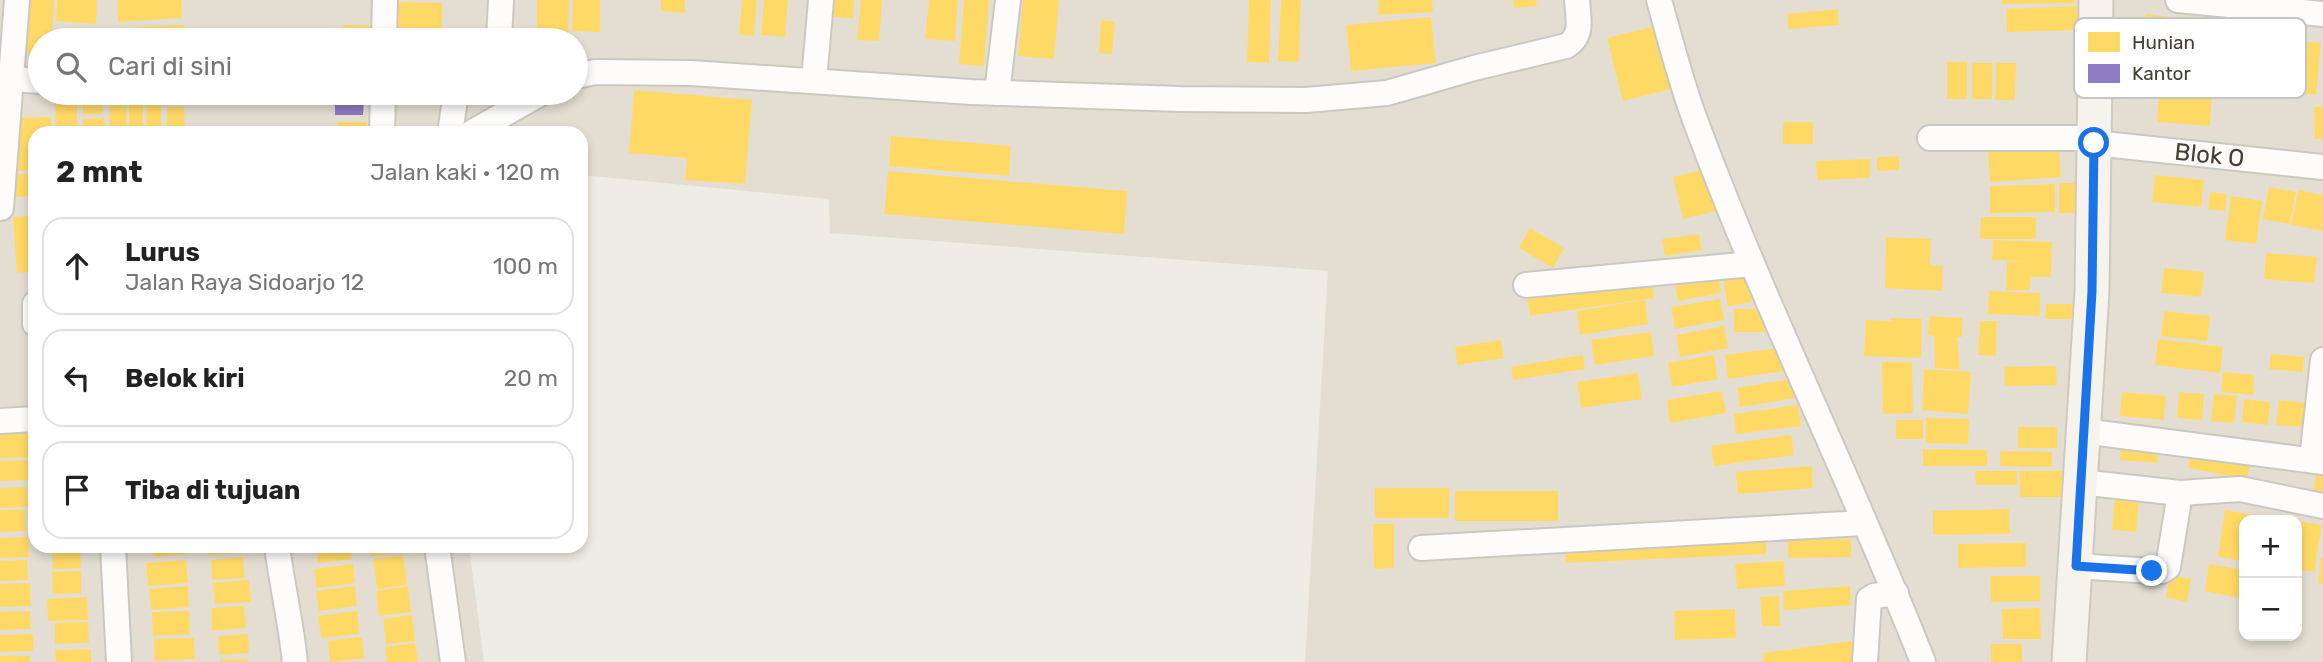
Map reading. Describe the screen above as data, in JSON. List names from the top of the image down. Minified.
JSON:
{"streets":{"street":["Blok O"]},"legend":["Hunian","Kantor"],"page":{"search":"Cari di sini","heading":["2 mnt","Jalan kaki · 120 m"],"list":[["Lurus","Jalan Raya Sidoarjo 12","100 m"],["Belok kiri","20 m"],"Tiba di tujuan"],"map_buttons":["+","−"]}}
